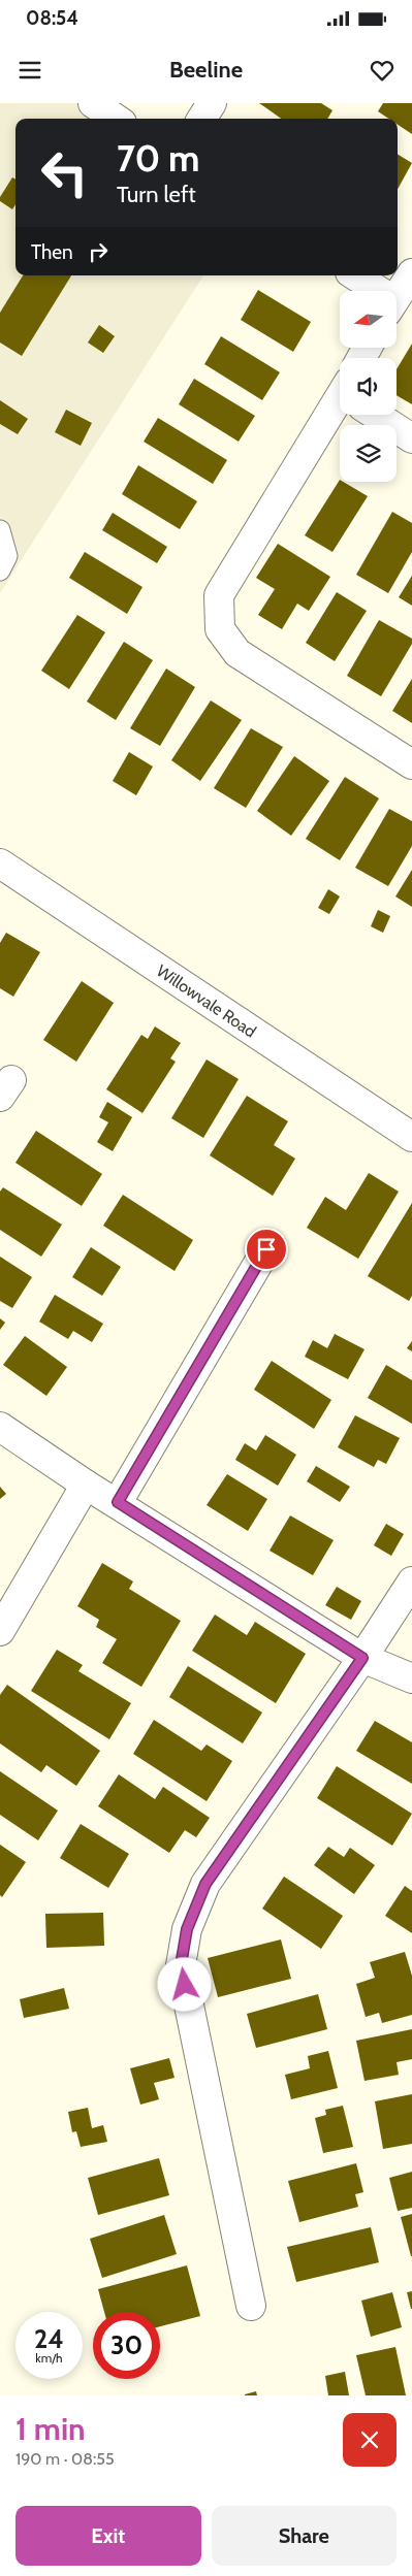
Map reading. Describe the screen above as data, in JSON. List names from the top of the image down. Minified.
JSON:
{"streets":{"street":["Willowvale Road"]},"north":"left","page":{"status":"08:54","header":"Beeline","turn":["70 m","Turn left"],"then":"Then","speed":"24 km/h","limit":"30","heading":["1 min","190 m · 08:55"],"buttons":["Exit","Share"]}}
